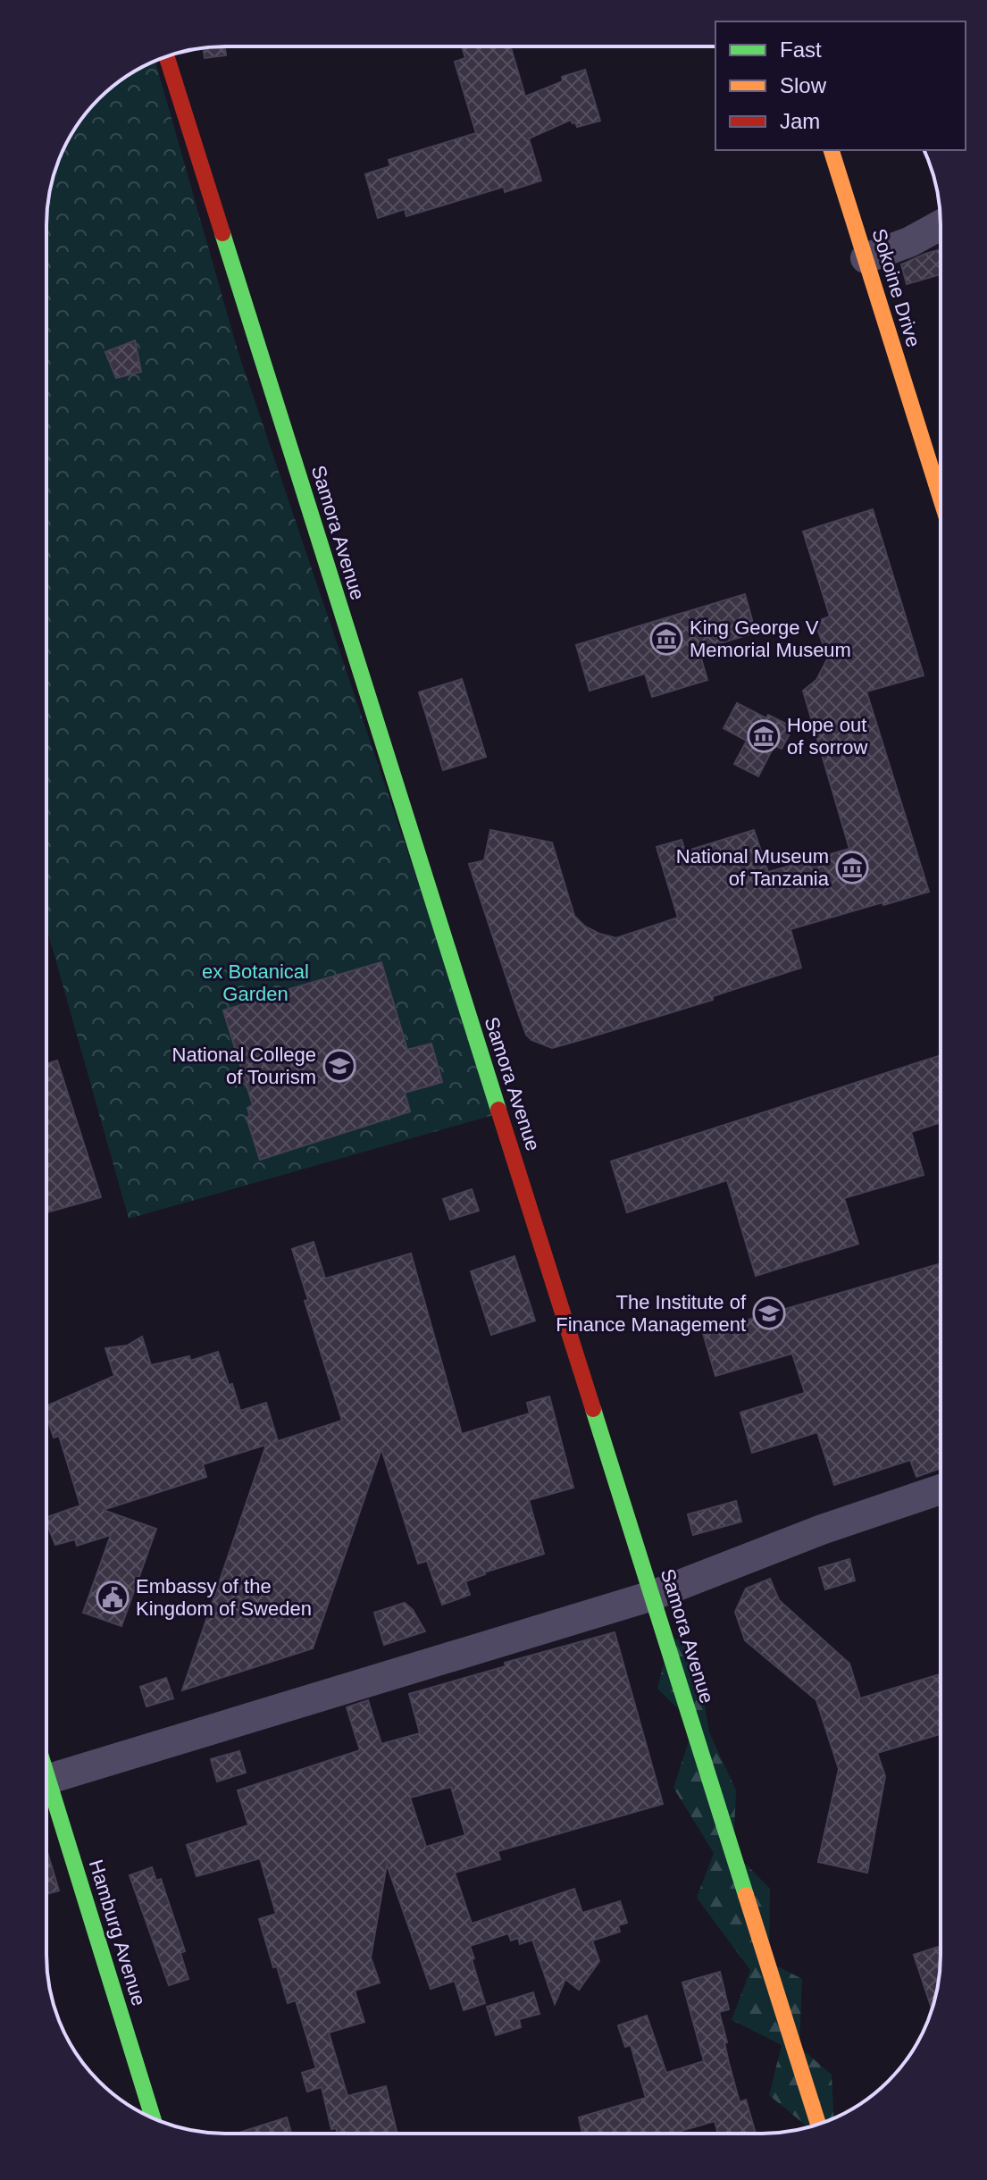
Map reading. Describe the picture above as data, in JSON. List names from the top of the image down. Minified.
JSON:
{"streets":{"street":["Sokoine Drive","Samora Avenue","Hamburg Avenue"]},"parks":["ex Botanical Garden"],"places":{"museum":["King George V Memorial Museum","Hope out of sorrow","National Museum of Tanzania"],"school or university":["National College of Tourism","The Institute of Finance Management"],"public building":["Embassy of the Kingdom of Sweden"]},"legend":["Fast","Slow","Jam"]}
